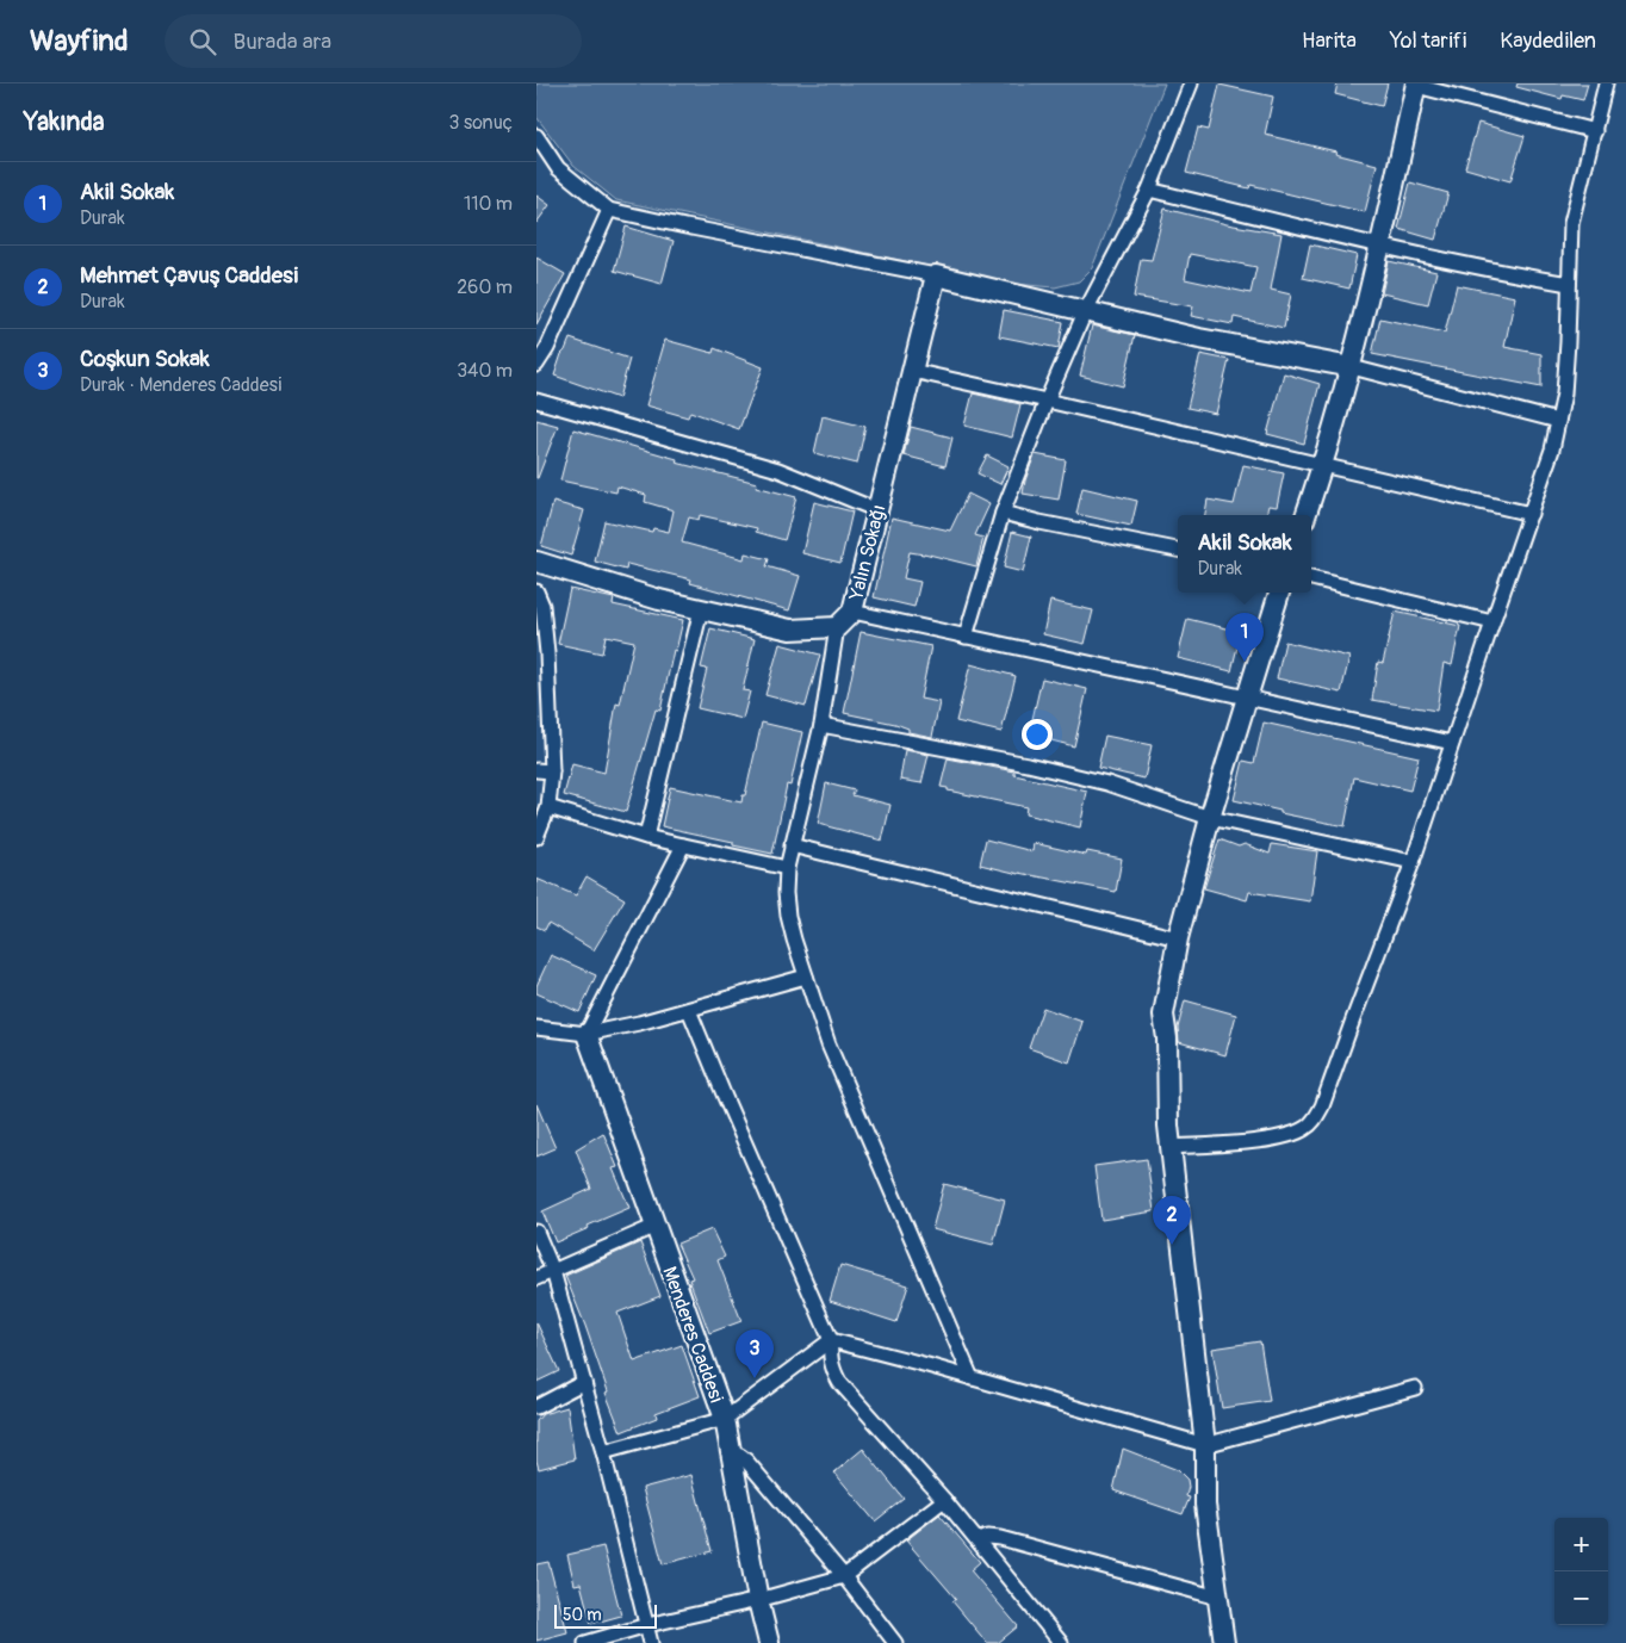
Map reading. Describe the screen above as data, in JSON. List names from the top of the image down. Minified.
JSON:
{"streets":{"street":["Yalın Sokağı","Menderes Caddesi"]},"scale_bar":"50 m","page":{"header":"Wayfind","search":"Burada ara","nav":["Harita","Yol tarifi","Kaydedilen"],"heading":["Yakında","3 sonuç"],"list":[{"mark":"1","name":"Akil Sokak","note":"Durak","value":"110 m"},{"mark":"2","name":"Mehmet Çavuş Caddesi","note":"Durak","value":"260 m"},{"mark":"3","name":"Coşkun Sokak","note":"Durak · Menderes Caddesi","value":"340 m"}],"popup":["Akil Sokak","Durak"],"pins":["1","2","3"],"map_buttons":["+","−"],"scale":"50 m"}}
